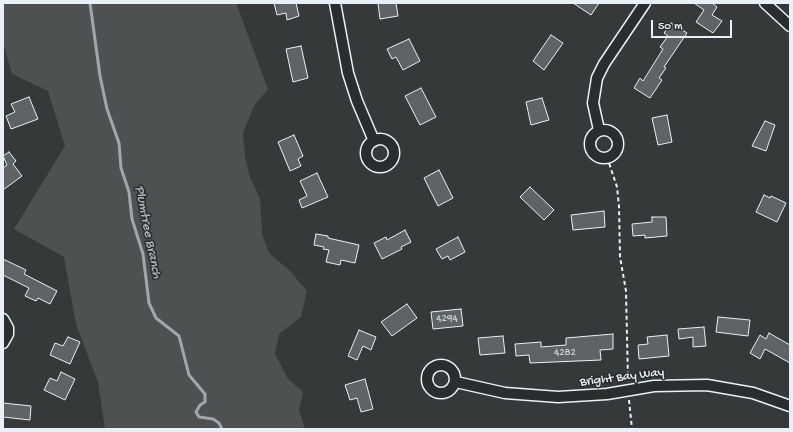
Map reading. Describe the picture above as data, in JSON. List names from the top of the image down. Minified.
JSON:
{"streets":{"street":["Bright Bay Way"]},"water":["Plumtree Branch"],"house_numbers":["4294","4282"],"scale_bar":"50 m"}
